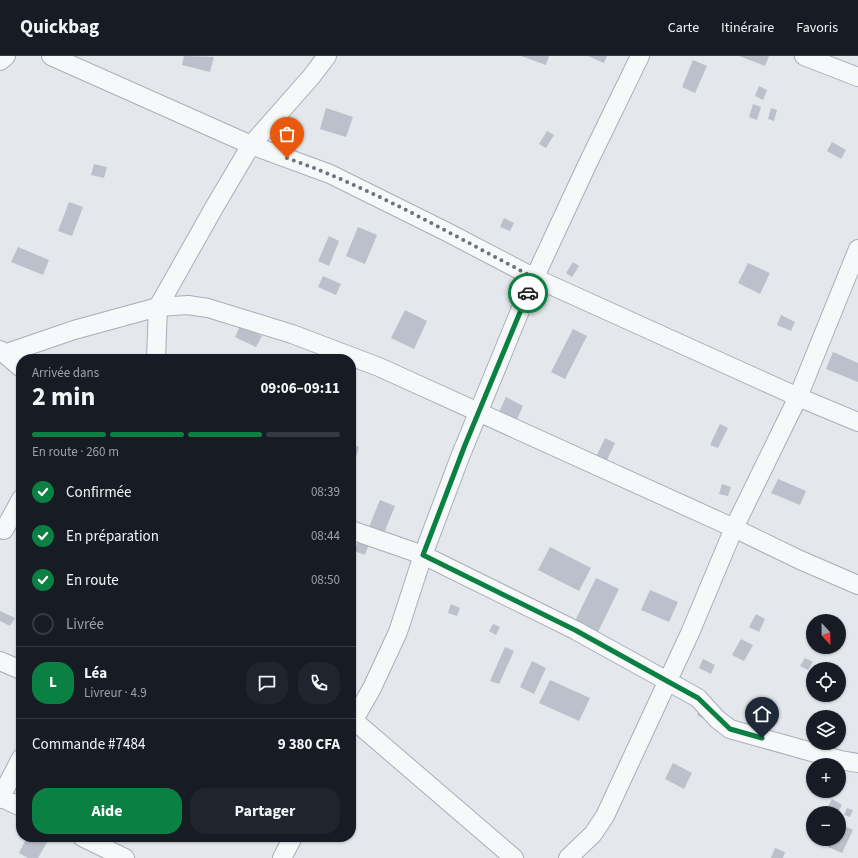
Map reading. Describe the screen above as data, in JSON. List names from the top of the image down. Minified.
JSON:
{"north":"bottom","page":{"header":"Quickbag","nav":["Carte","Itinéraire","Favoris"],"heading":["2 min","Arrivée dans","09:06–09:11"],"panel":["Léa","Livreur · 4.9","Commande #7484","9 380 CFA"],"bar":"En route · 260 m","list":[["Confirmée","08:39"],["En préparation","08:44"],["En route","08:50"],"Livrée"],"map_buttons":["+","−"],"round":"L","buttons":["Aide","Partager"]}}
